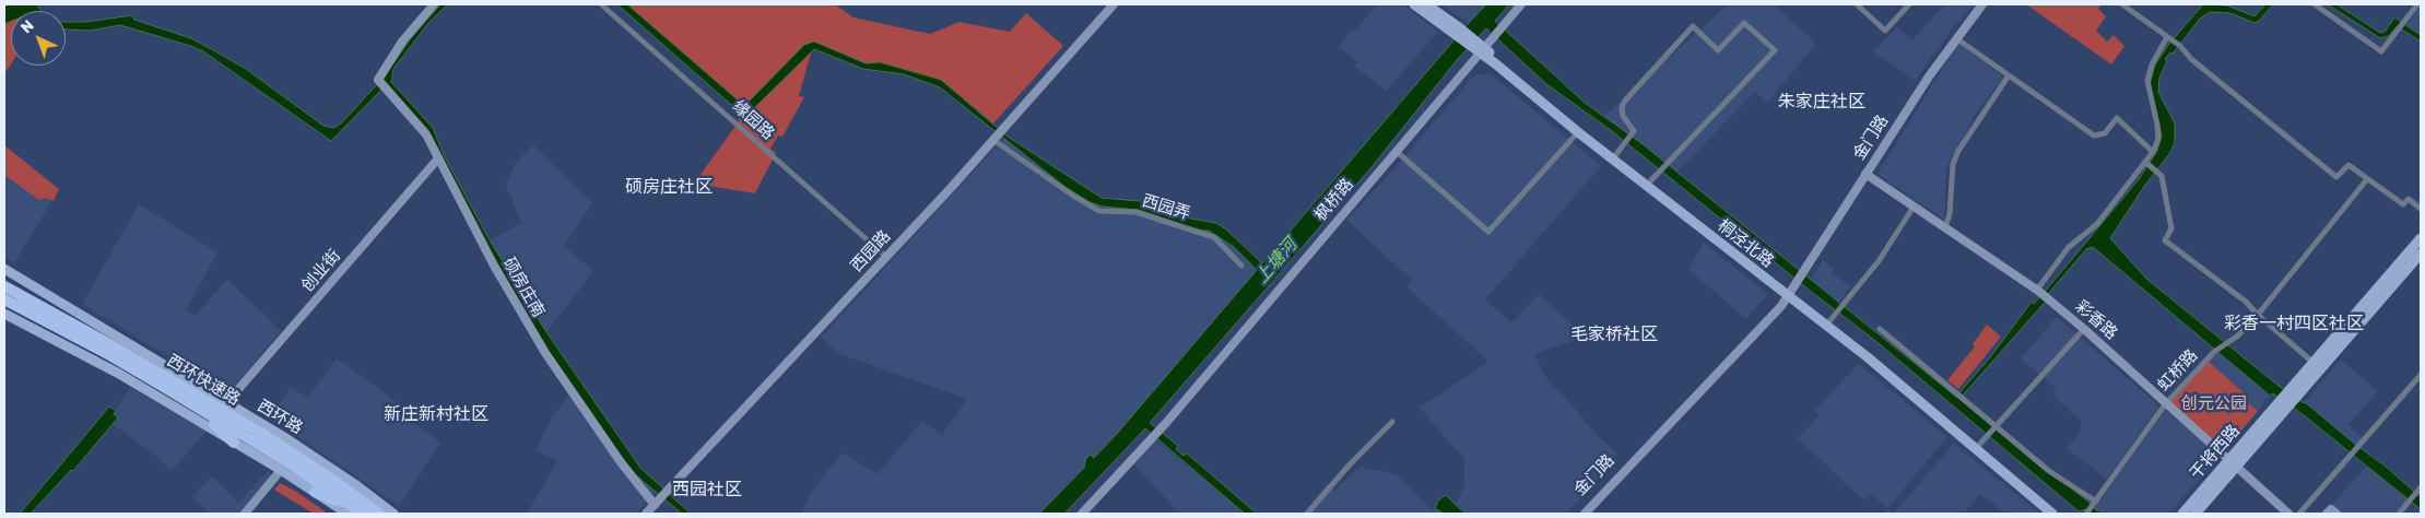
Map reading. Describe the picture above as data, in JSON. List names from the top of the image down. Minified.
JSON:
{"streets":{"highway":["西环快速路"],"main road":["金门路","枫桥路","桐泾北路","西园路","创业街","硕房庄南","彩香路","西环路","干将西路"],"street":["缘园路","西园弄","虹桥路"]},"crossings":[["缘园路","西园路"],["金门路","桐泾北路"],["金门路","彩香路"],["枫桥路","桐泾北路"],["西园弄","西园路"],["西园路","硕房庄南"],["创业街","硕房庄南"],["创业街","西环路"],["彩香路","虹桥路"],["彩香路","干将西路"]],"districts":["朱家庄社区","硕房庄社区","彩香一村四区社区","毛家桥社区","新庄新村社区","西园社区"],"water":["上塘河"],"parks":["创元公园"],"north":"top left"}
